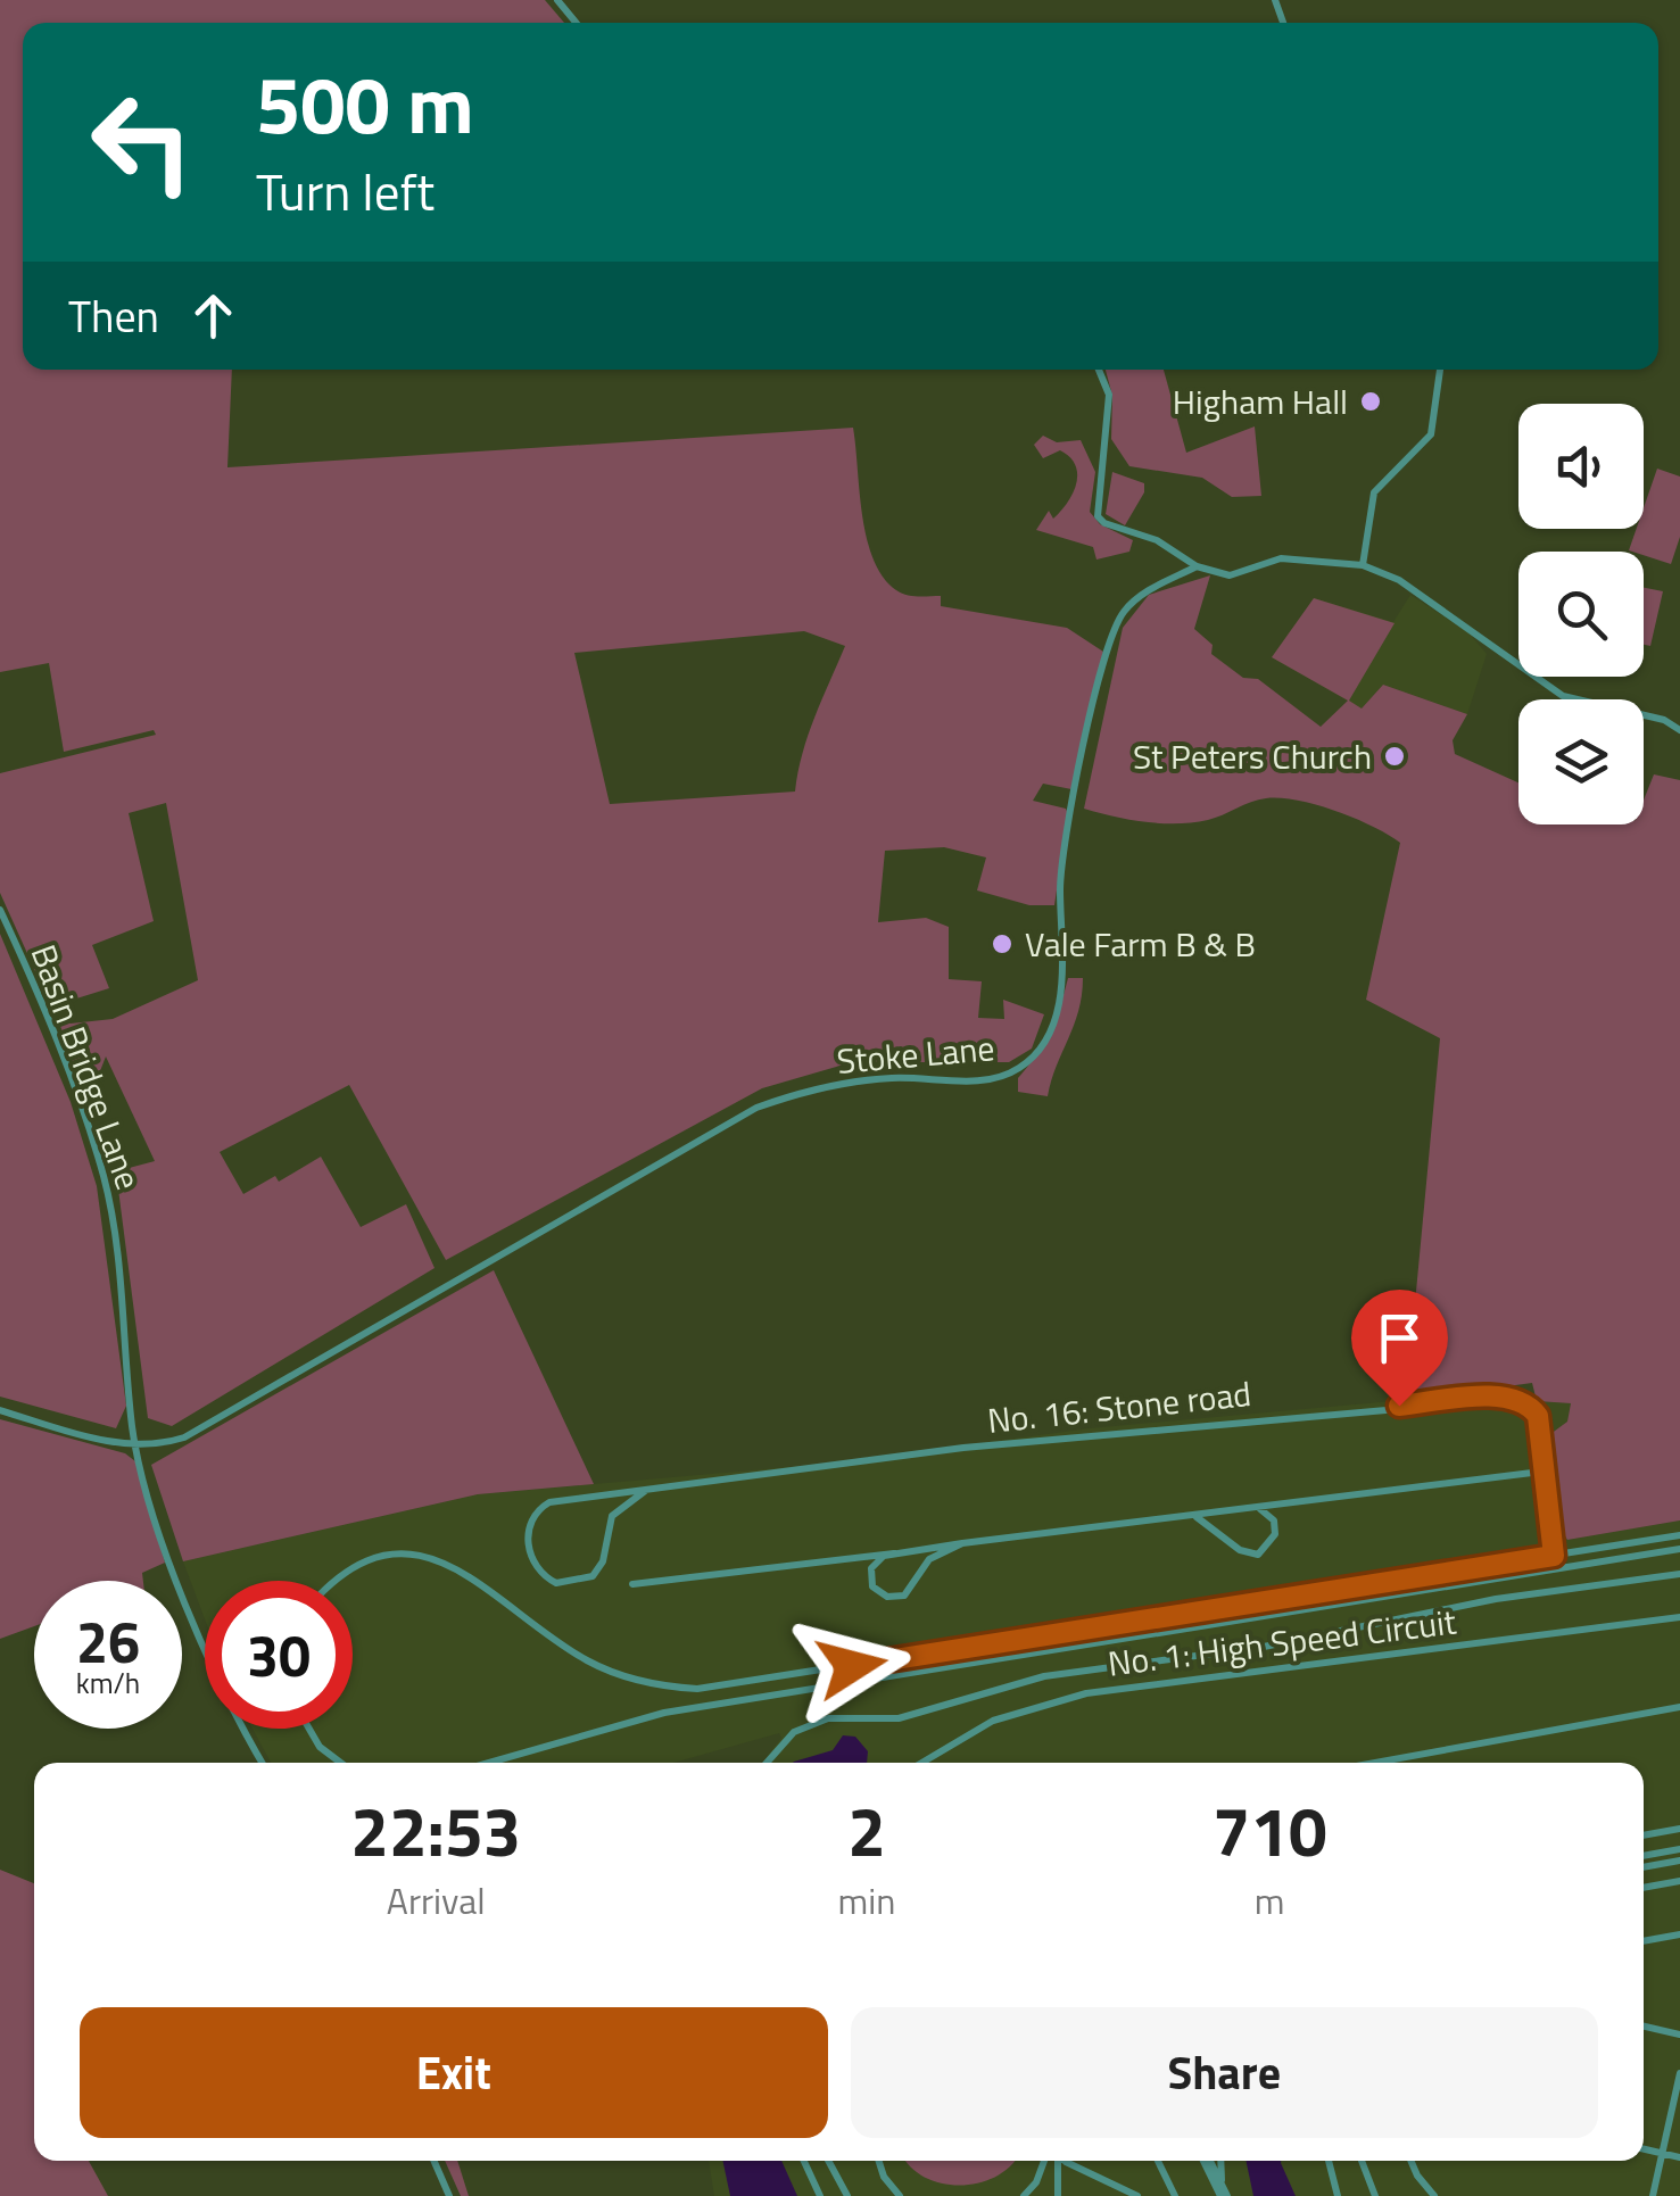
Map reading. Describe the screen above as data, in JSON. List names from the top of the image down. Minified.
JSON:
{"streets":{"street":["Stoke Lane","Basin Bridge Lane","No. 16: Stone road","No. 1: High Speed Circuit"]},"crossings":[["Stoke Lane","Basin Bridge Lane"]],"places":["Higham Hall","St Peters Church","Vale Farm B & B"],"page":{"turn":["500 m","Turn left"],"then":"Then","speed":"26 km/h","limit":"30","eta":["22:53","Arrival","2","min","710","m"],"buttons":["Exit","Share"]}}
